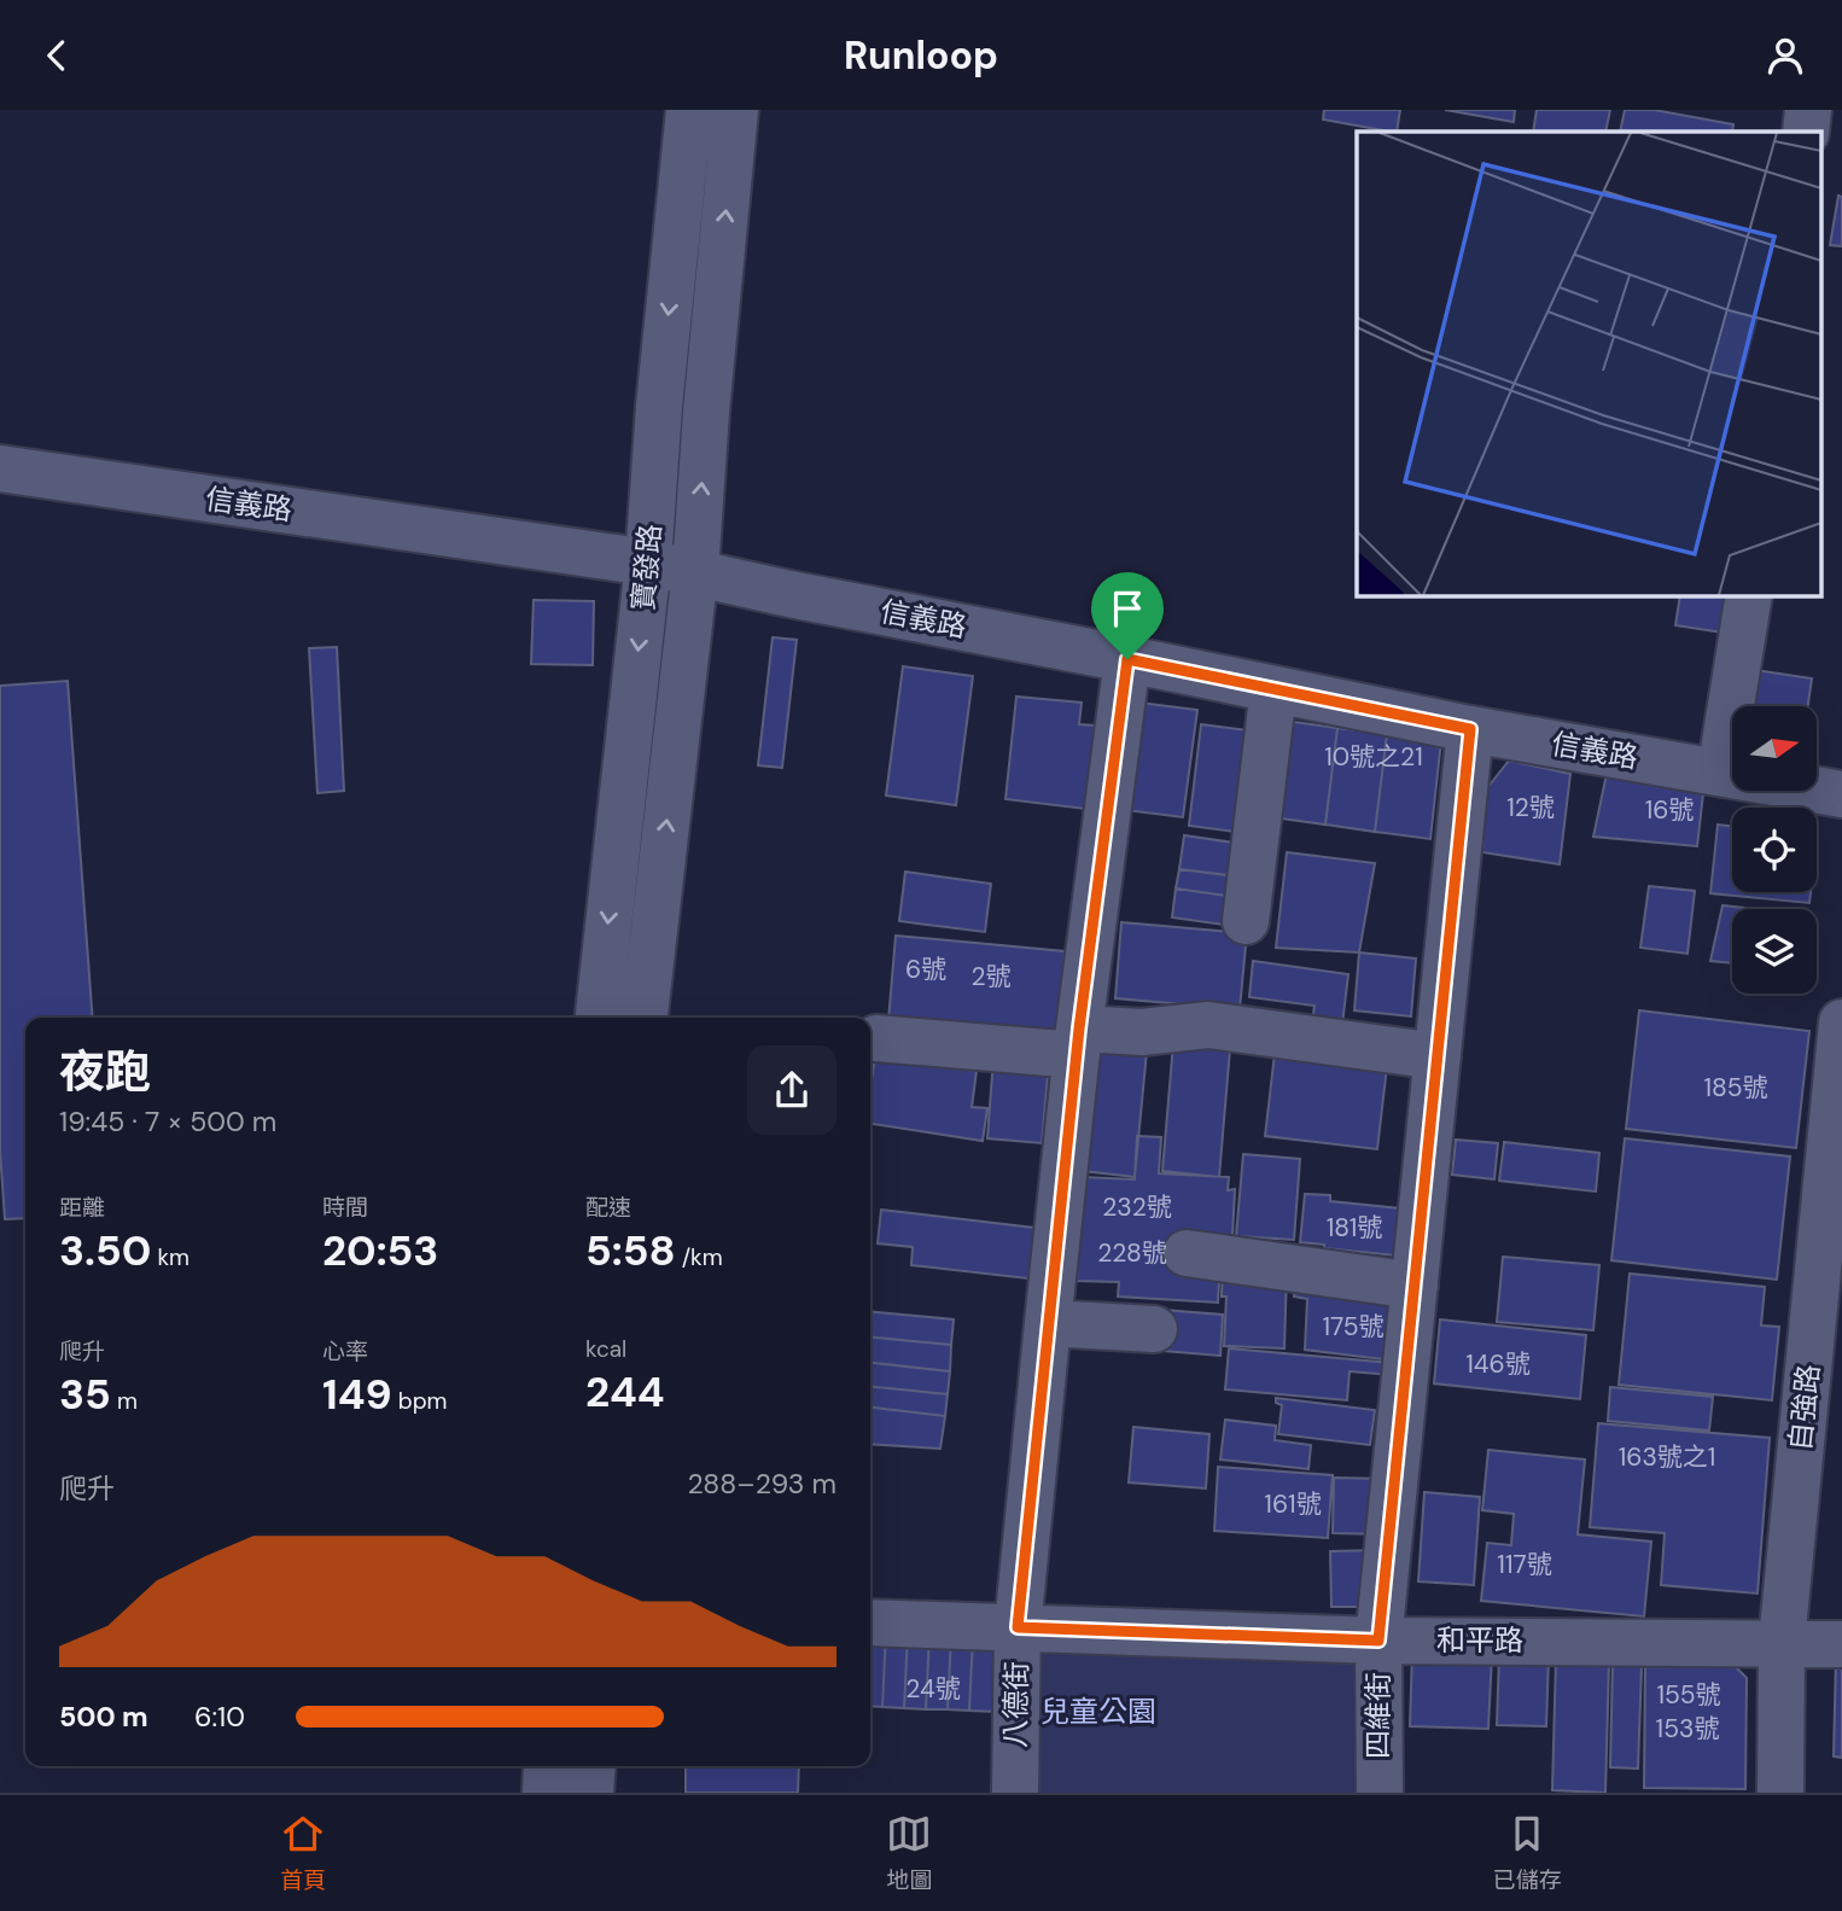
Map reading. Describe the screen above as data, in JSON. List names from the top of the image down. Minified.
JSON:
{"streets":{"street":["信義路","寶發路","自強路","和平路","八德街","四維街"]},"crossings":[["信義路","寶發路"],["信義路","八德街"],["信義路","四維街"],["自強路","和平路"],["和平路","八德街"],["和平路","四維街"]],"parks":["兒童公園"],"house_numbers":["10號之21","12號","16號","6號","2號","185號","232號","181號","228號","175號","146號","163號之1","161號","117號","24號","155號","153號"],"north":"right","page":{"header":"Runloop","heading":["夜跑","19:45 · 7 × 500 m"],"stats":[["距離","3.50 km"],["時間","20:53"],["配速","5:58 /km"],["爬升","35 m"],["心率","149 bpm"],["kcal","244"]],"chart":["爬升","288–293 m"],"list":[{"name":"500 m","note":"6:10"}],"tabs":["首頁","地圖","已儲存"]}}
